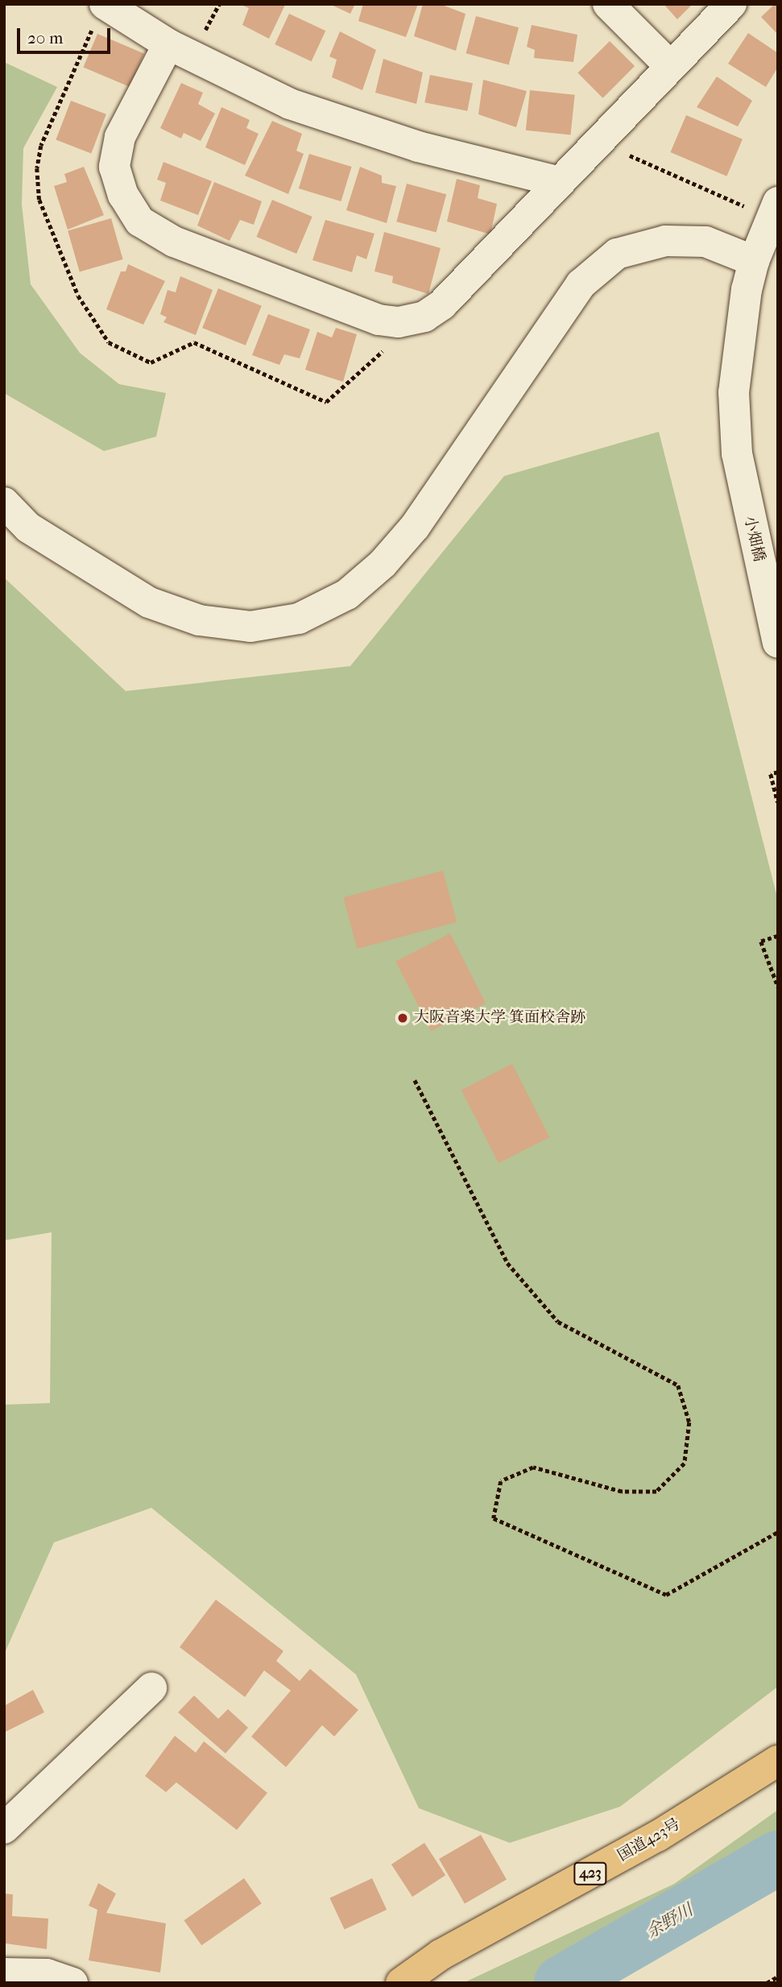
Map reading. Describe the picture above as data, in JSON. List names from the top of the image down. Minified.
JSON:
{"streets":{"highway":["国道423号","423"],"street":["小畑橋"]},"water":["余野川"],"places":["大阪音楽大学 箕面校舎跡"],"scale_bar":"20 m"}
